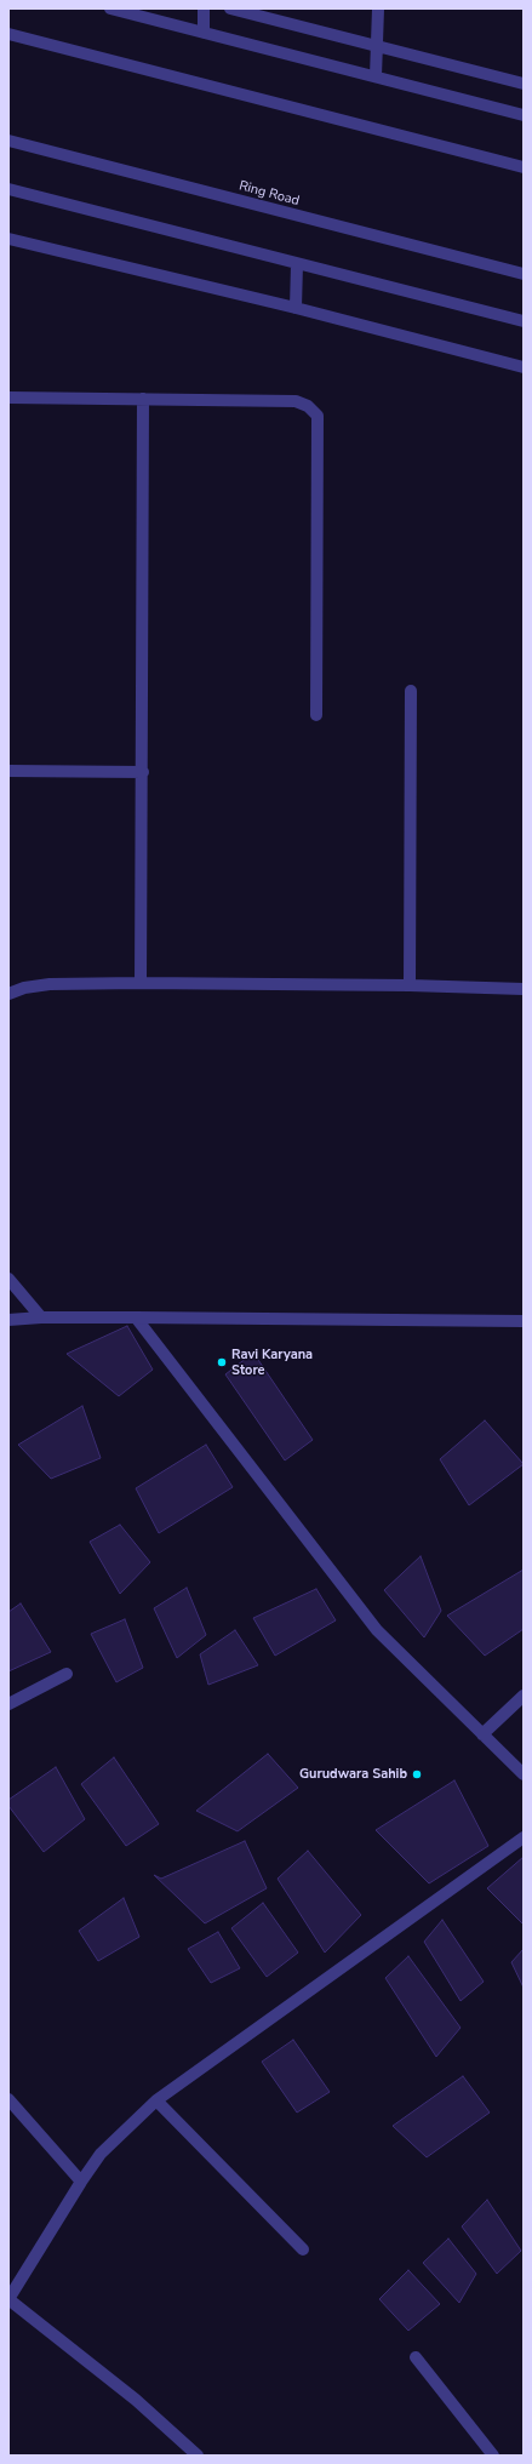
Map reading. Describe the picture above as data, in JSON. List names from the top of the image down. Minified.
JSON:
{"streets":{"street":["Ring Road"]},"places":["Ravi Karyana Store","Gurudwara Sahib"]}
